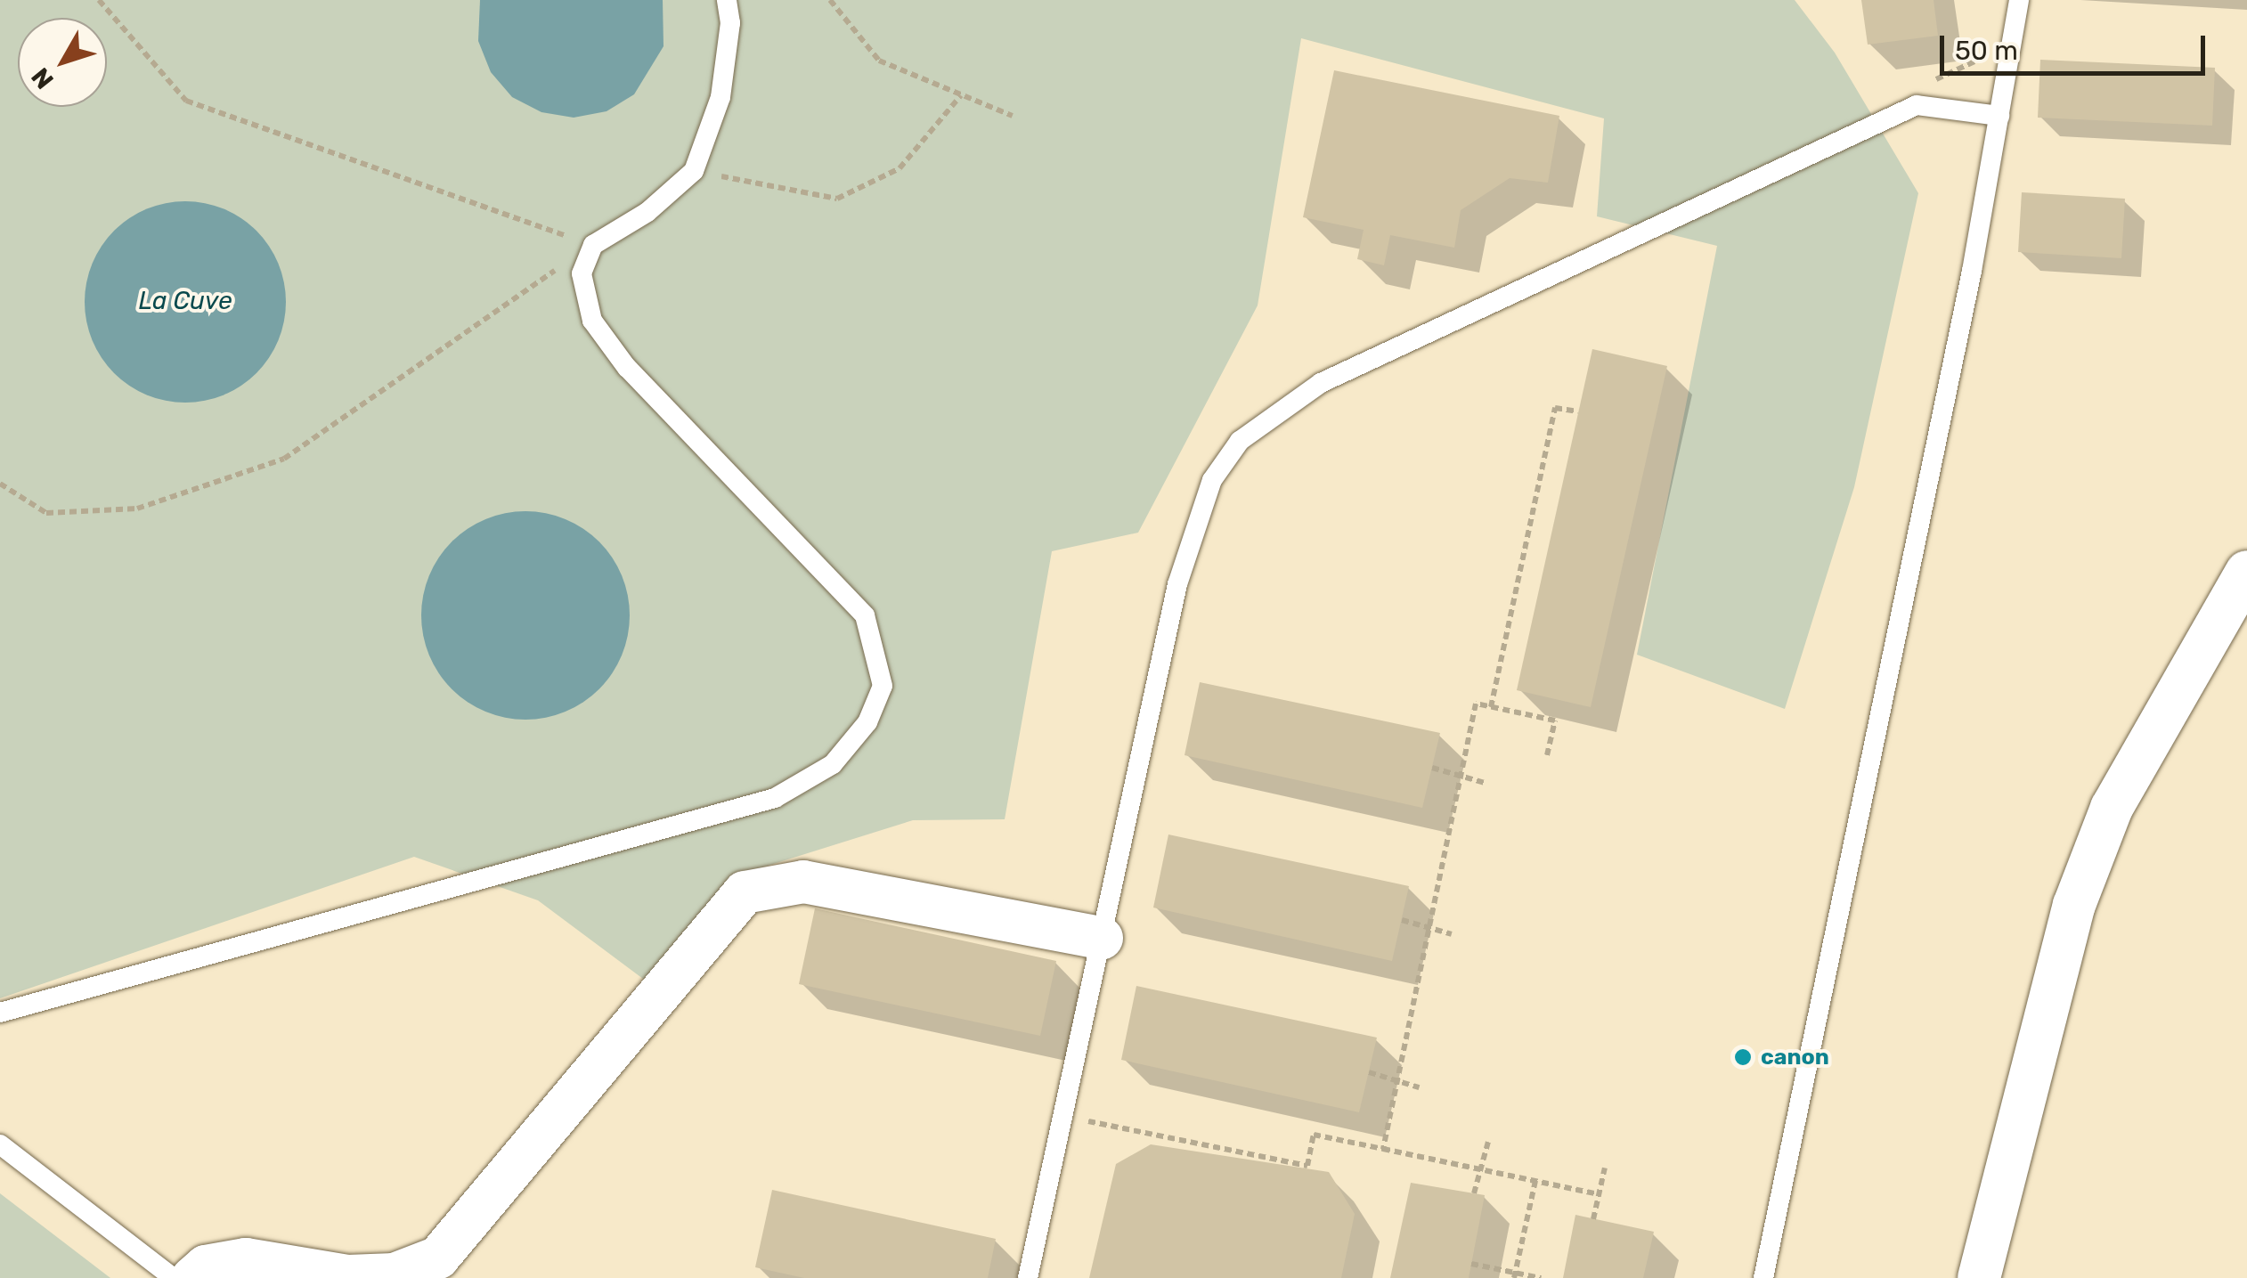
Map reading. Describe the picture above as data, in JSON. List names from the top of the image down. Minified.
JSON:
{"water":["La Cuve"],"places":["canon"],"scale_bar":"50 m","north":"bottom left"}
